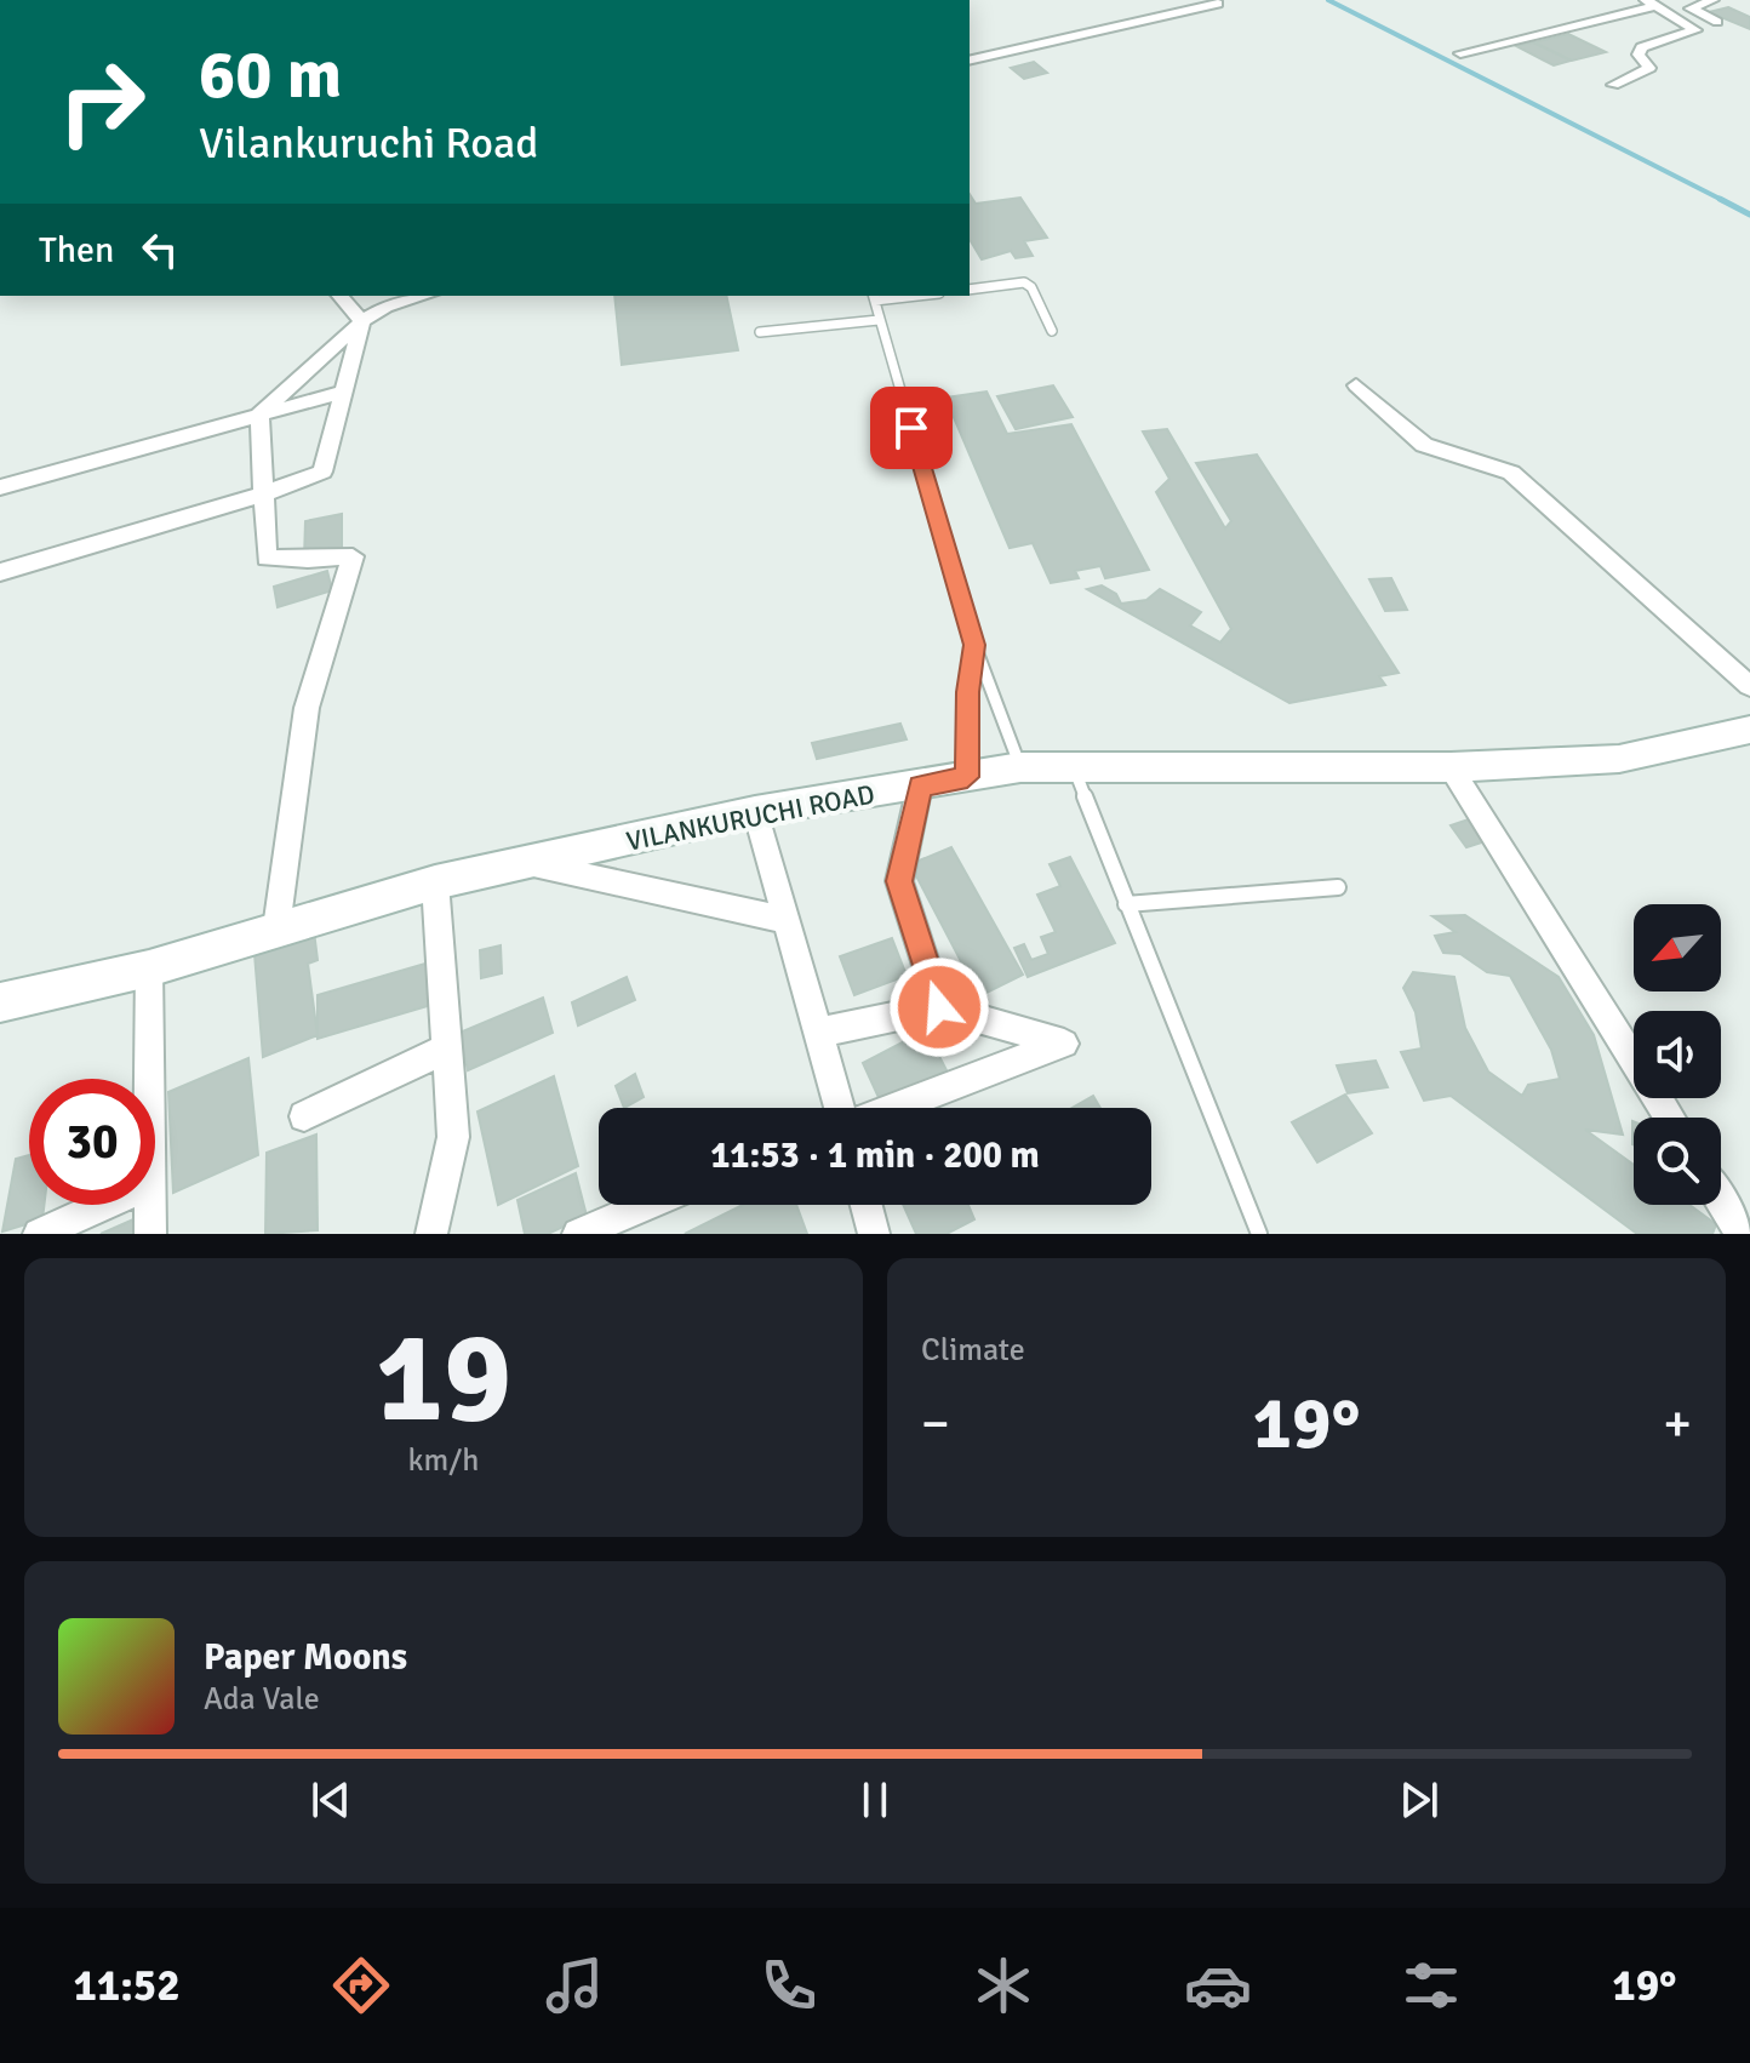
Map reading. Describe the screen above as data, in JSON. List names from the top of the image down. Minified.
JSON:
{"streets":{"street":["VILANKURUCHI ROAD"]},"north":"bottom left","page":{"turn":["60 m","Vilankuruchi Road"],"then":"Then","limit":"30","trip":"11:53 · 1 min · 200 m","tile":[["19","km/h"],"Climate"],"heat":["−","19°","+"],"song":["Paper Moons","Ada Vale"],"tabs":["11:52","19°"]}}
